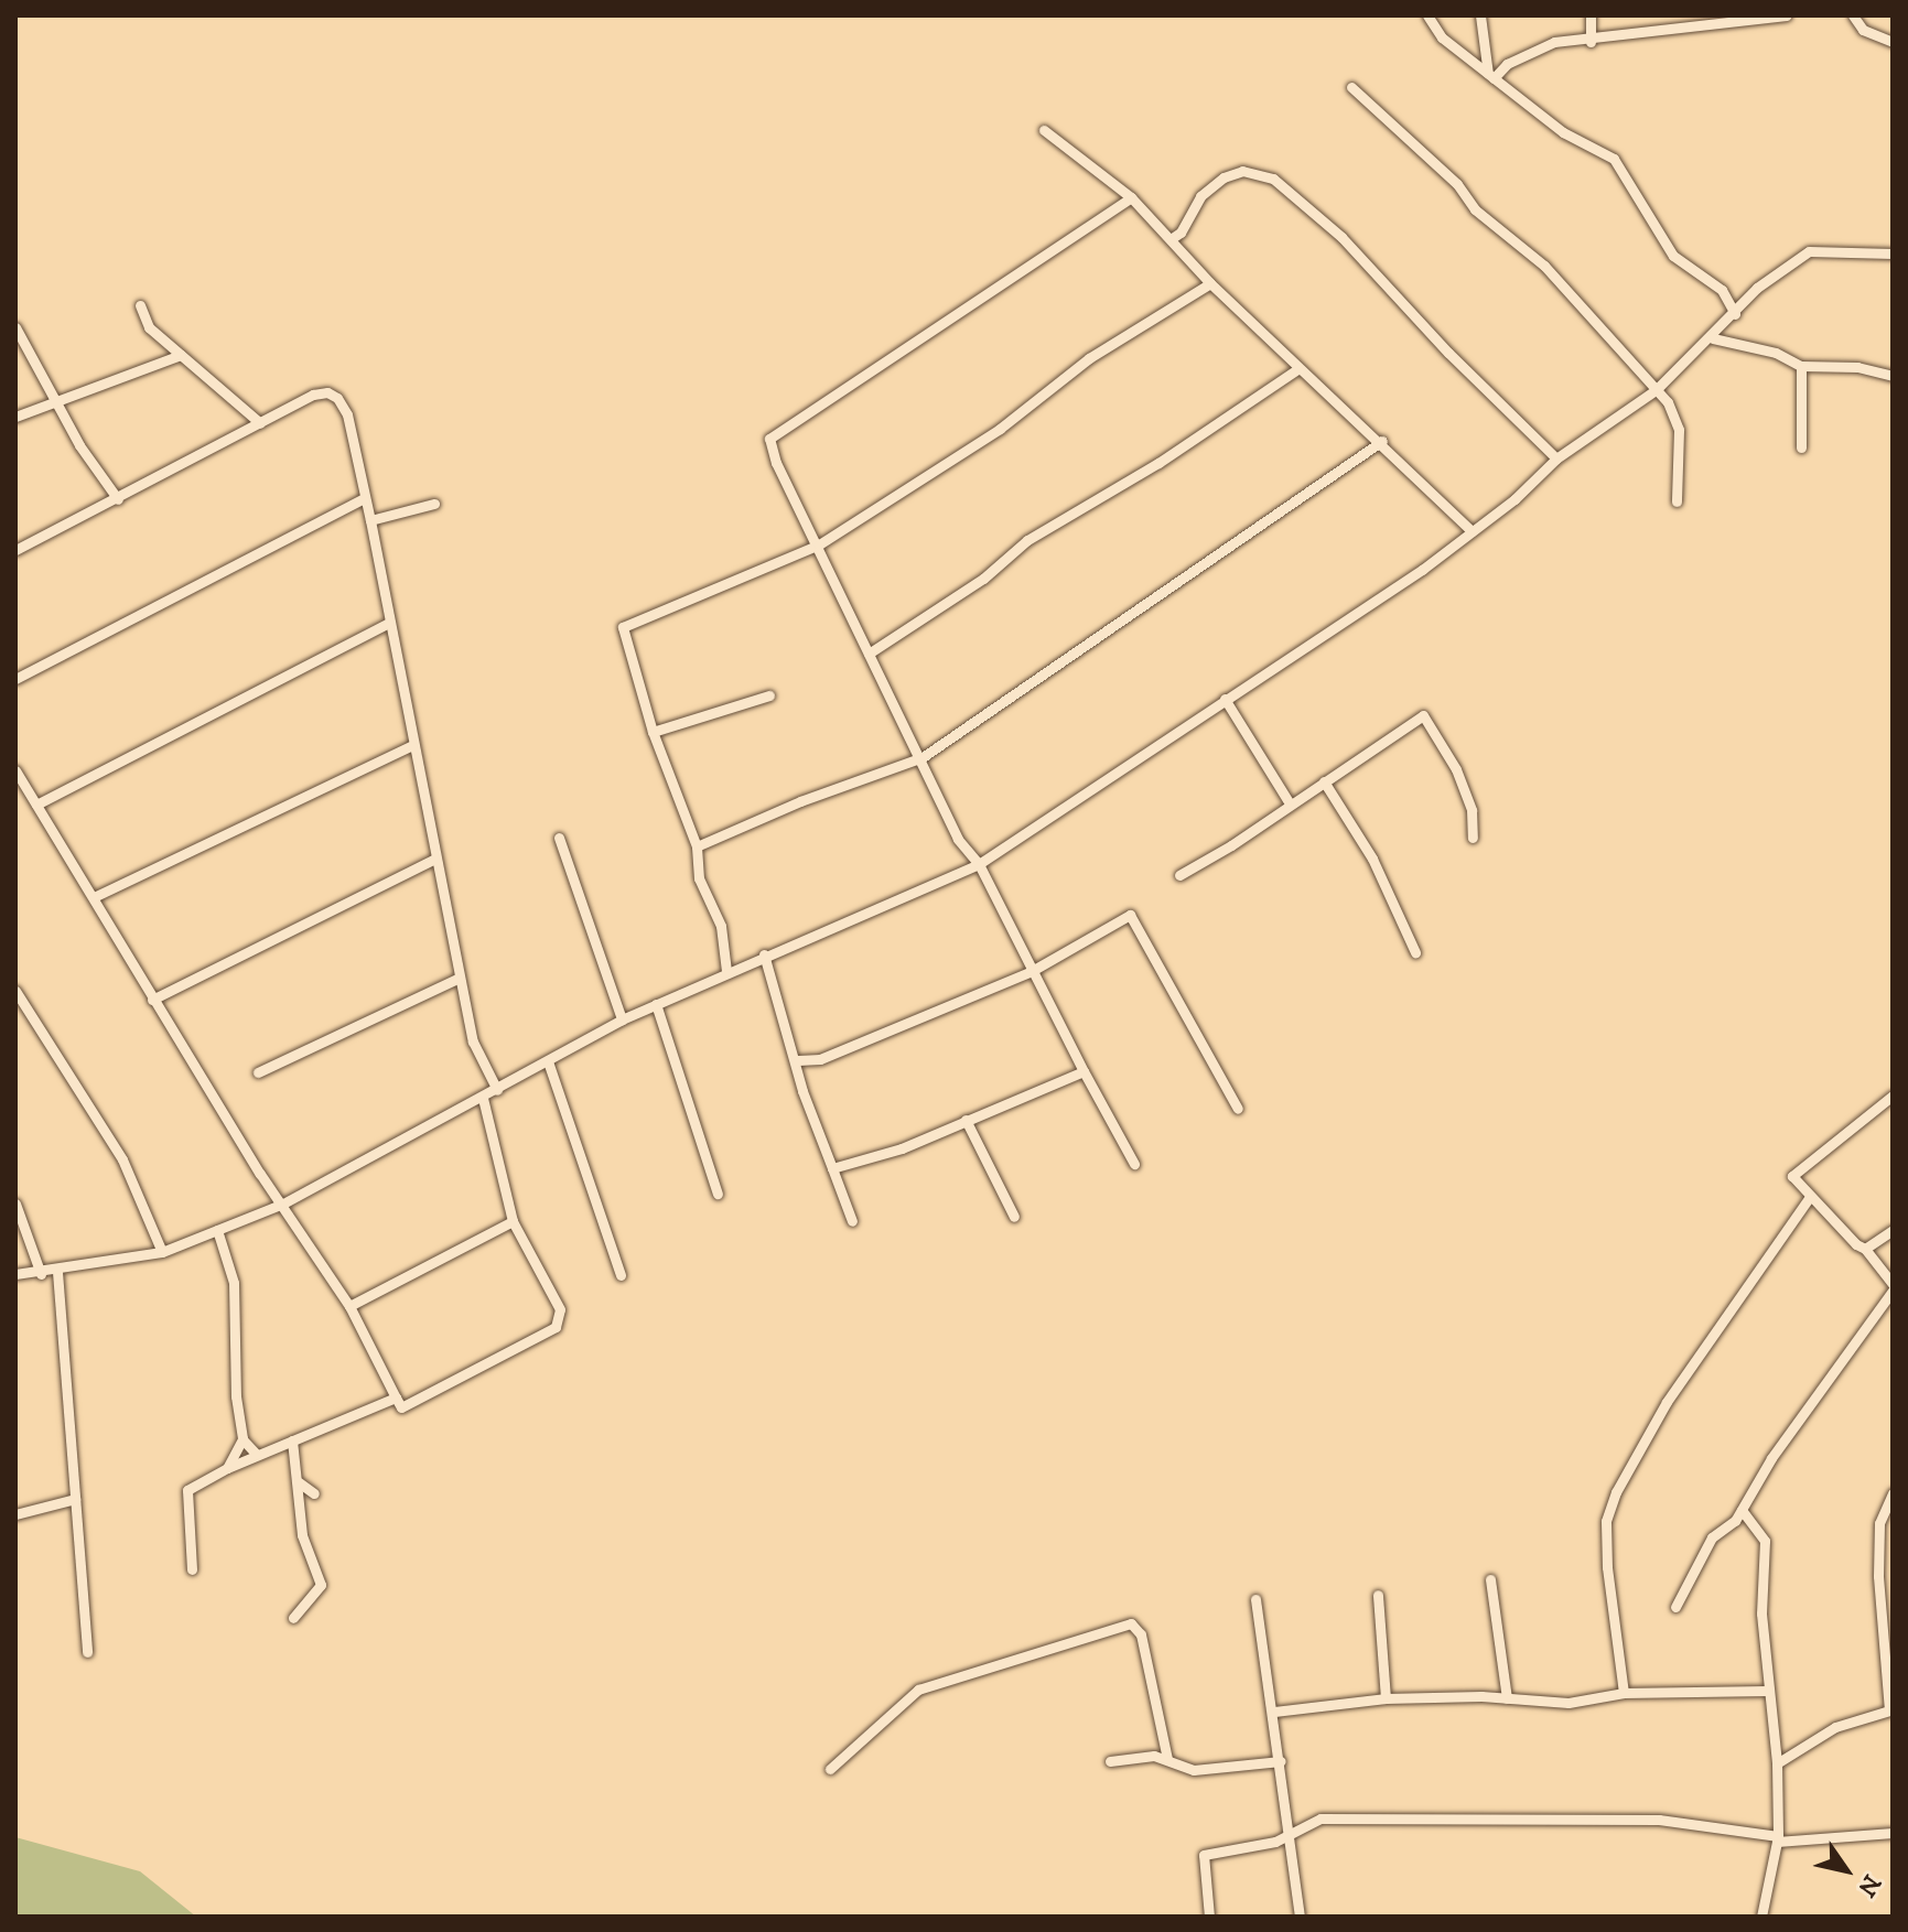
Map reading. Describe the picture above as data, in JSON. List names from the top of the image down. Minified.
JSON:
{"north":"bottom right"}
